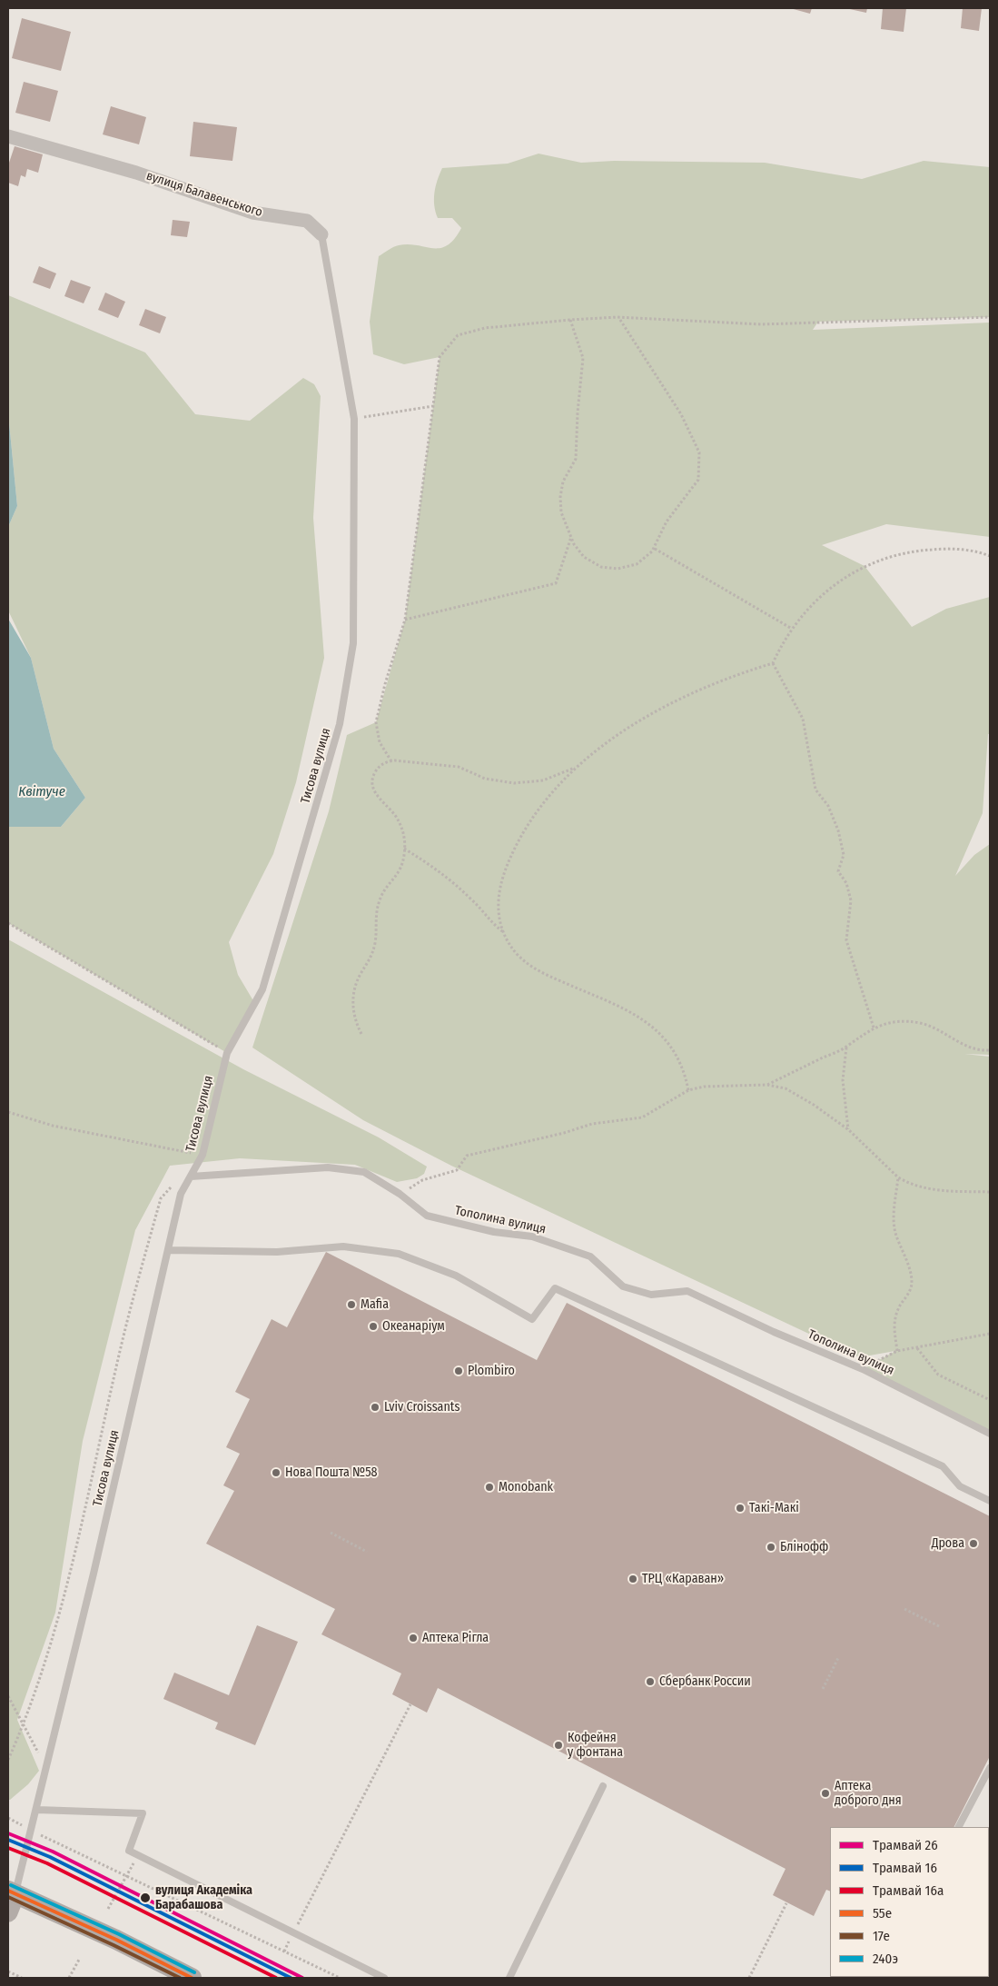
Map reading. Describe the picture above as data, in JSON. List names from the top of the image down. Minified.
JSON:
{"streets":{"street":["вулиця Балавенського"],"lane":["Тисова вулиця","Тополина вулиця"]},"crossings":[["вулиця Балавенського","Тисова вулиця"],["Тисова вулиця","Тополина вулиця"]],"water":["Квітуче"],"places":["Mafia","Океанаріум","Plombiro","Lviv Croissants","Нова Пошта №58","Monobank","Такі-Макі","Дрова","Блінофф","ТРЦ «Караван»","Аптека Рігла","Сбербанк России","Кофейня у фонтана","Аптека доброго дня","вулиця Академіка Барабашова"],"lines":["tram line 26","tram line 16","tram line 16a","transit line 240э","transit line 55е","transit line 17е"],"legend":["Трамвай 26","Трамвай 16","Трамвай 16a","55е","17е","240э"]}
